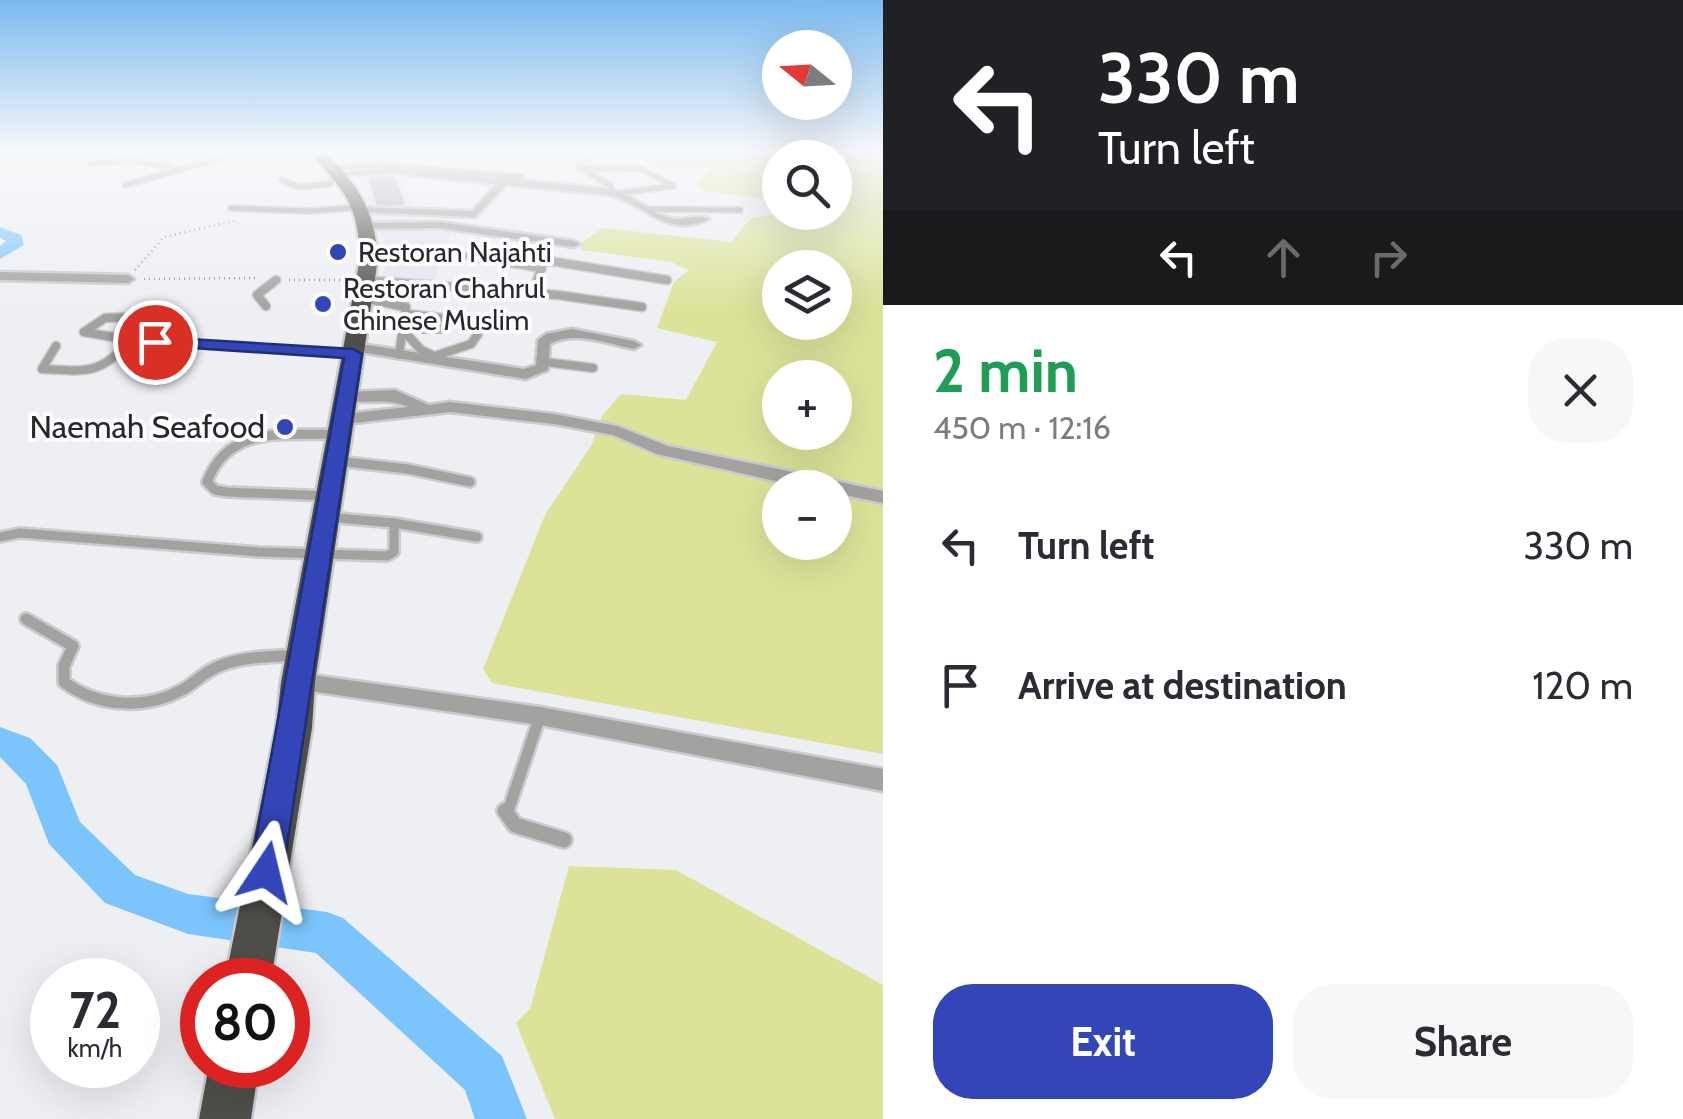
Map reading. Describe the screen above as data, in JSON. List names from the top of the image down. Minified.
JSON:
{"places":["Restoran Najahti","Restoran Chahrul Chinese Muslim","Naemah Seafood"],"north":"left","page":{"turn":["330 m","Turn left"],"map_buttons":["+","−"],"heading":["2 min","450 m · 12:16"],"list":[{"name":"Turn left","value":"330 m"},{"name":"Arrive at destination","value":"120 m"}],"speed":"72 km/h","limit":"80","buttons":["Exit","Share"]}}
